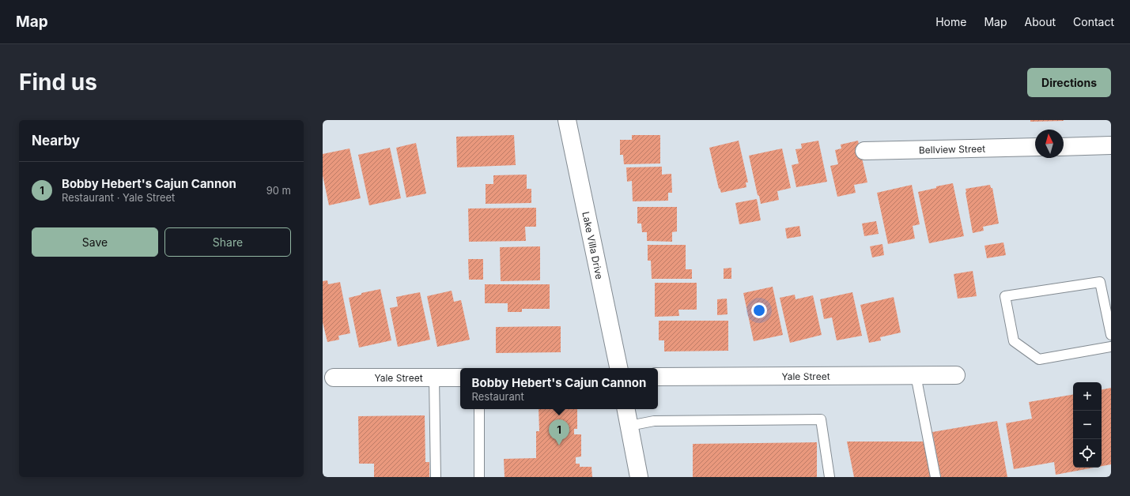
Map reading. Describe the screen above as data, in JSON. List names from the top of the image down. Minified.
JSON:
{"streets":{"street":["Bellview Street","Lake Villa Drive","Yale Street"]},"north":"top","page":{"header":"Map","nav":["Home","Map","About","Contact"],"buttons":["Directions",["Save","Share"]],"title":"Find us","heading":"Nearby","list":[{"mark":"1","name":"Bobby Hebert's Cajun Cannon","note":"Restaurant · Yale Street","value":"90 m"}],"popup":["Bobby Hebert's Cajun Cannon","Restaurant"],"map_buttons":["+","−"],"pins":"1"}}
